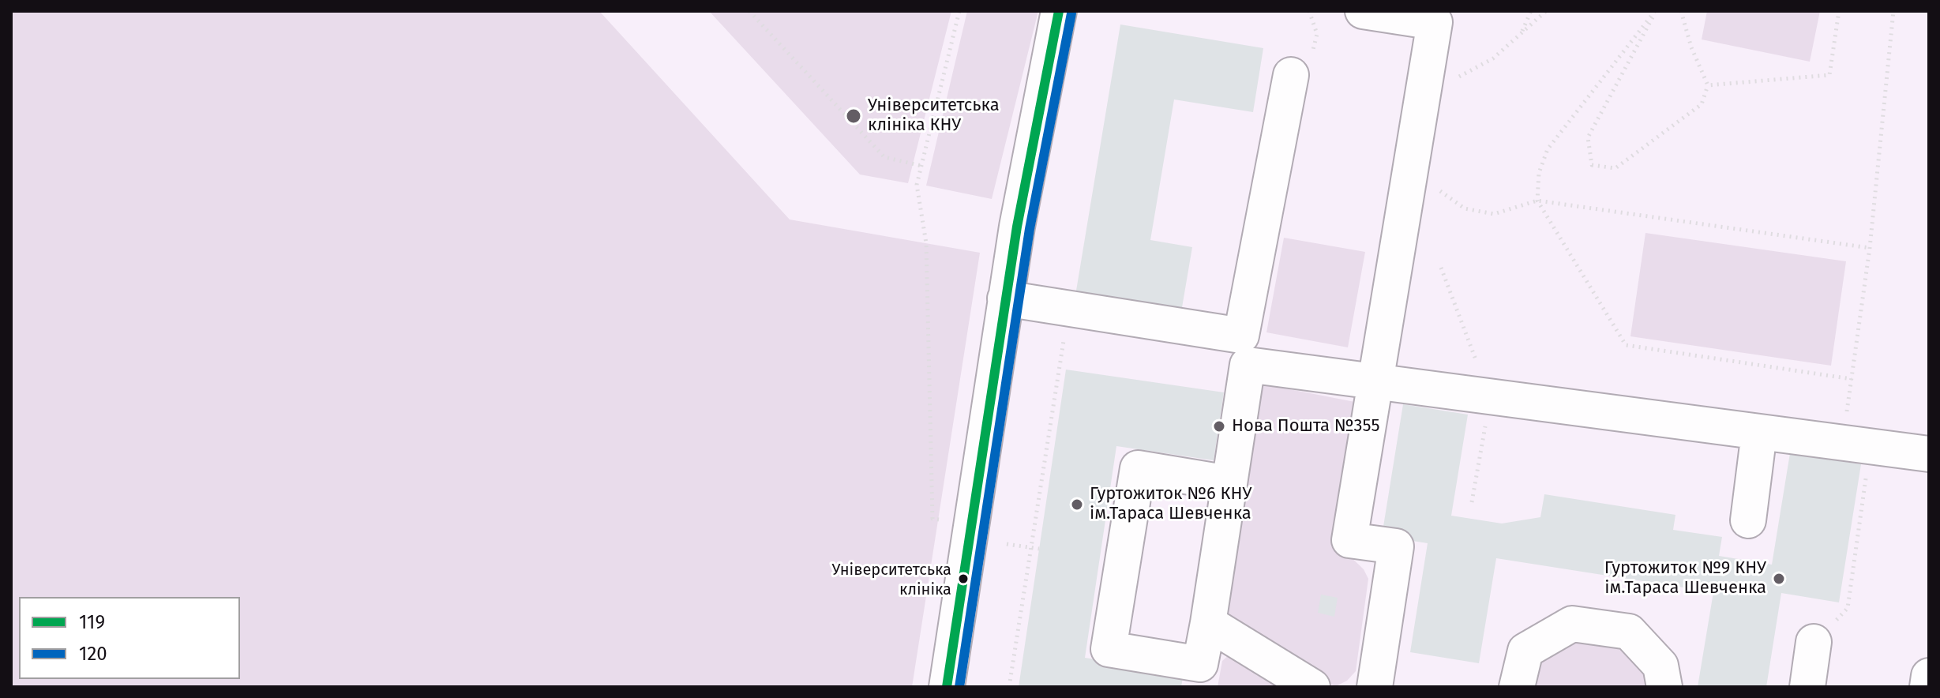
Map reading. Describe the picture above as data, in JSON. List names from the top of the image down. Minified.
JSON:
{"places":["Університетська клініка КНУ","Нова Пошта №355","Гуртожиток №6 КНУ ім.Тараса Шевченка","Університетська клініка","Гуртожиток №9 КНУ ім.Тараса Шевченка"],"lines":["transit line 119","transit line 120"],"legend":["119","120"]}
